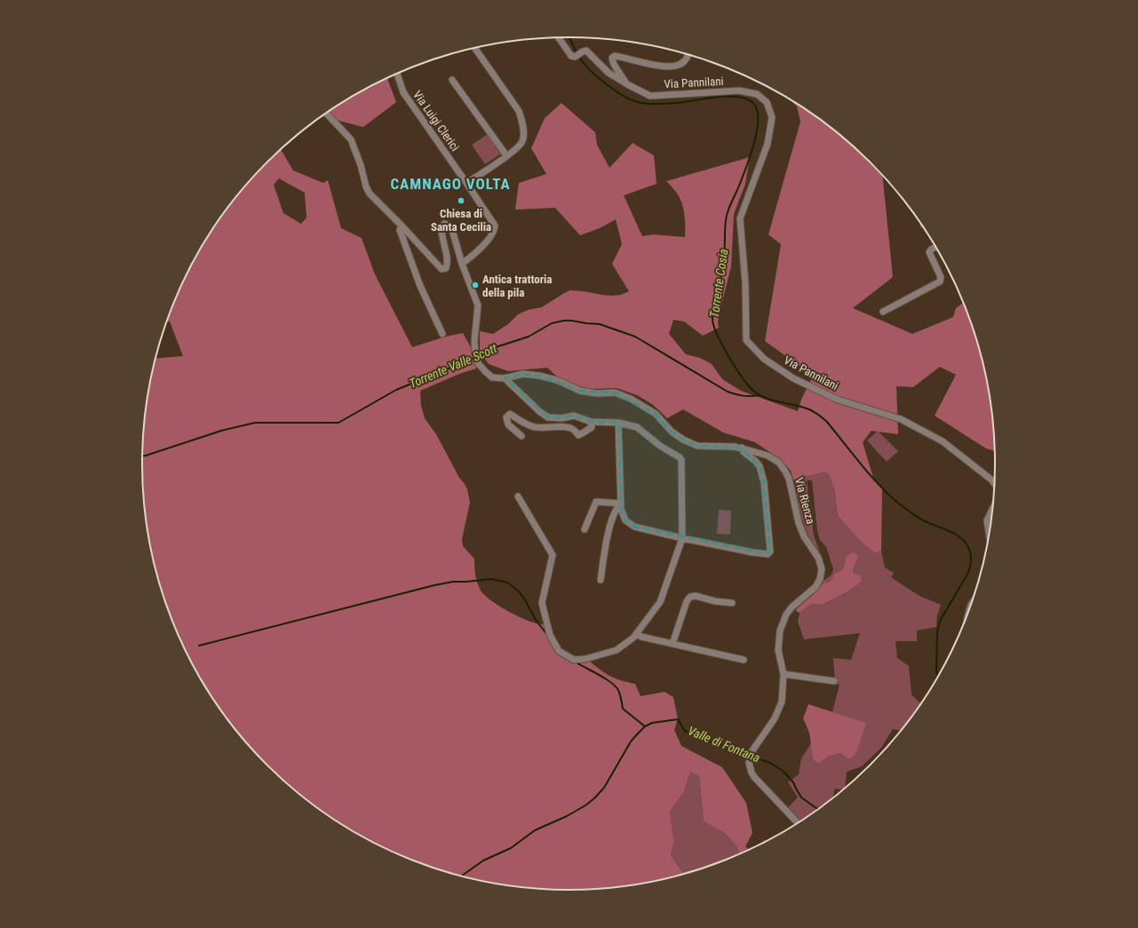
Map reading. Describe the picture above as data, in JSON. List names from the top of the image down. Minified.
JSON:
{"streets":{"street":["Via Pannilani","Via Luigi Clerici","Via Rienza"]},"crossings":[["Via Luigi Clerici","Via Rienza"]],"districts":["CAMNAGO VOLTA"],"water":["Torrente Cosia","Torrente Valle Scott","Valle di Fontana"],"places":["Chiesa di Santa Cecilia","Antica trattoria della pila"]}
